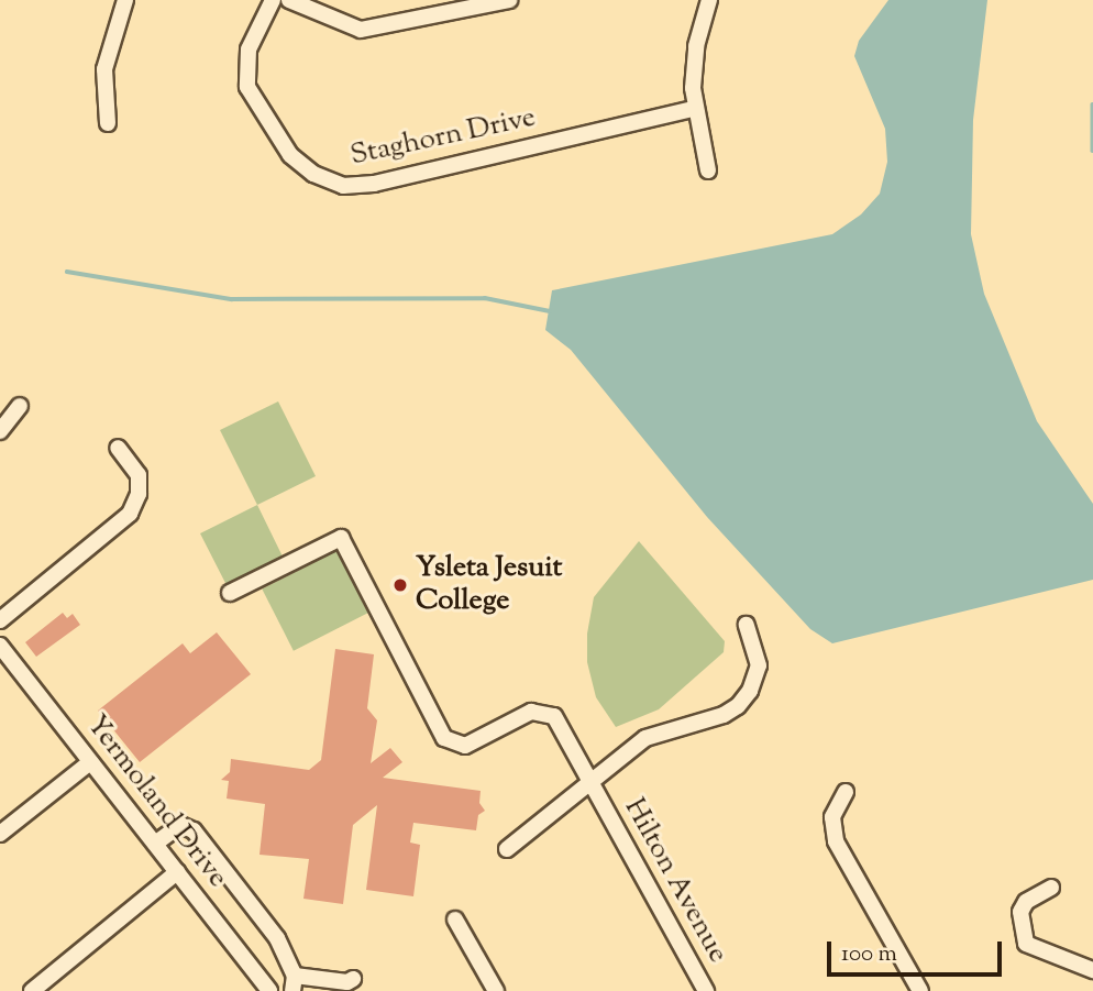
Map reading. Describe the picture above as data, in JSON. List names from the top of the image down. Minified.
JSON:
{"streets":{"street":["Staghorn Drive","Yermoland Drive","Hilton Avenue"]},"places":["Ysleta Jesuit College"],"scale_bar":"100 m"}
